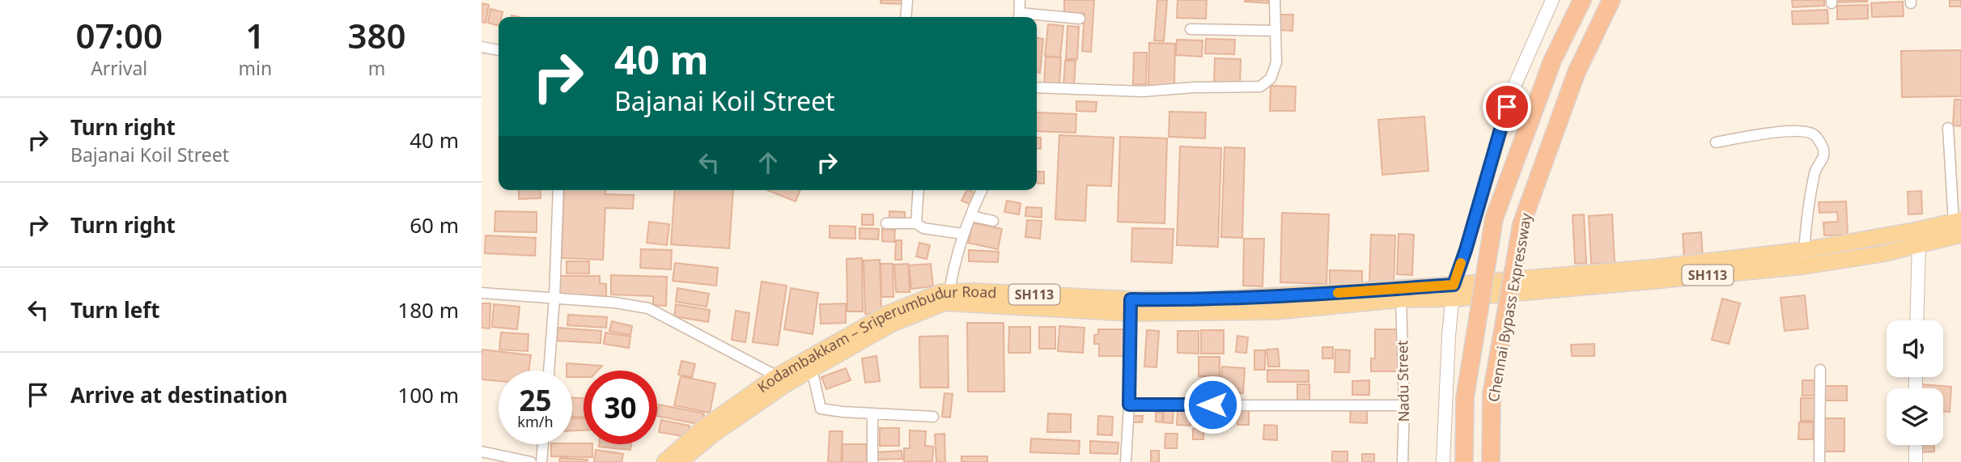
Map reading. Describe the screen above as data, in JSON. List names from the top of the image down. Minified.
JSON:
{"streets":{"highway":["Chennai Bypass Expressway"],"main road":["SH113","Kodambakkam – Sriperumbudur Road"],"street":["Nadu Street"]},"crossings":[["Kodambakkam – Sriperumbudur Road","Nadu Street"]],"page":{"eta":["07:00","Arrival","1","min","380","m"],"turn":["40 m","Bajanai Koil Street"],"list":[{"name":"Turn right","note":"Bajanai Koil Street","value":"40 m"},{"name":"Turn right","value":"60 m"},{"name":"Turn left","value":"180 m"},{"name":"Arrive at destination","value":"100 m"}],"speed":"25 km/h","limit":"30"}}
